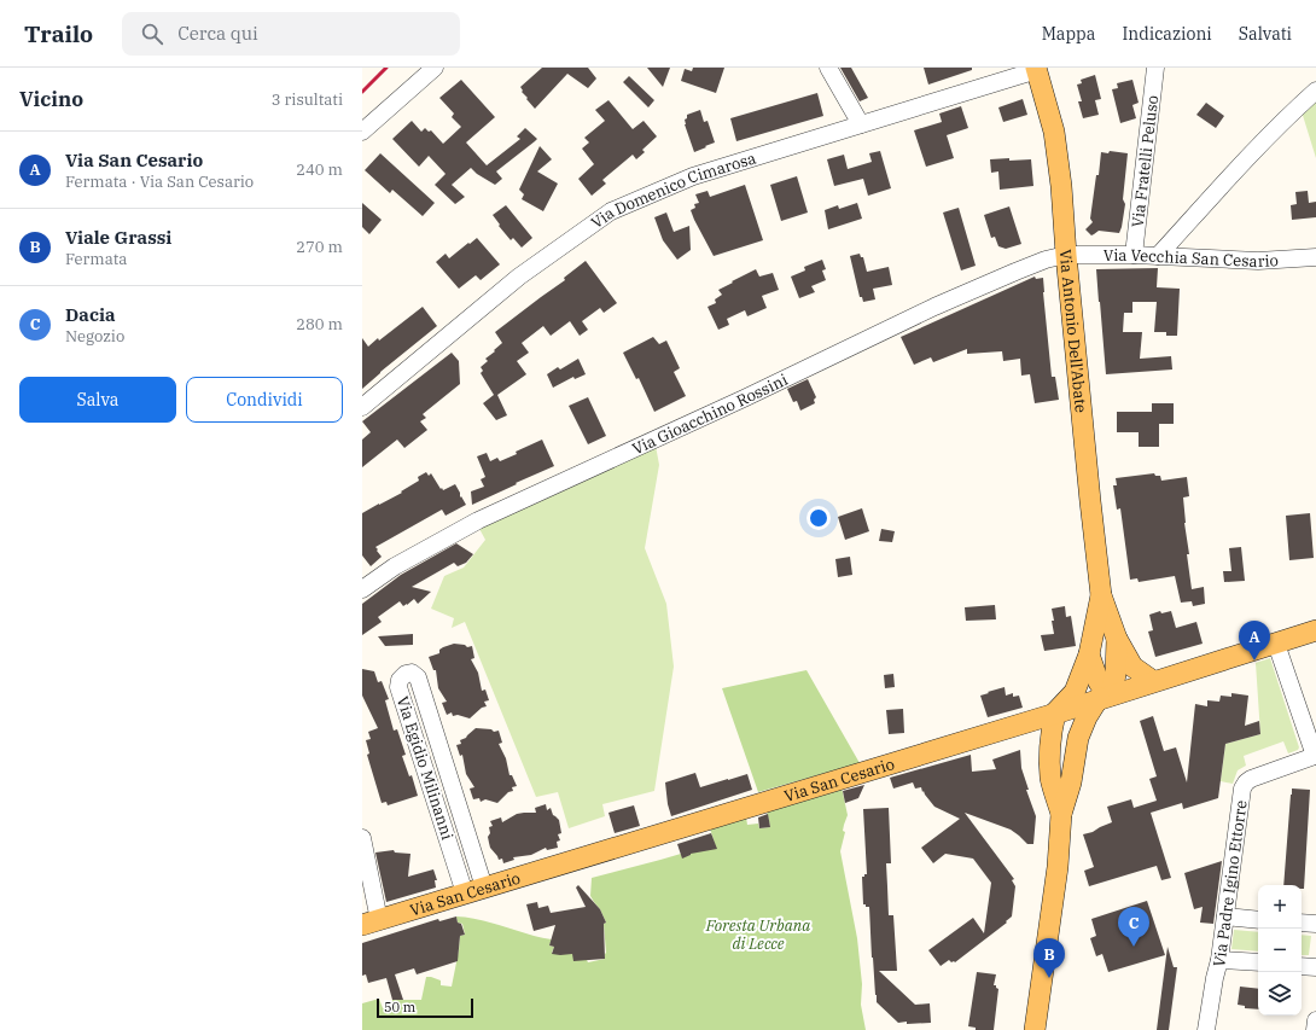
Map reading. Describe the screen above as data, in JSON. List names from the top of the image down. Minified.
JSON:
{"streets":{"main road":["Via Antonio Dell'Abate","Via San Cesario"],"street":["Via Fratelli Peluso","Via Domenico Cimarosa","Via Vecchia San Cesario","Via Gioacchino Rossini","Via Egidio Milinanni","Via Padre Igino Ettorre"]},"crossings":[["Via Fratelli Peluso","Via Vecchia San Cesario"],["Via Domenico Cimarosa","Via Antonio Dell'Abate"],["Via Vecchia San Cesario","Via Antonio Dell'Abate"],["Via Vecchia San Cesario","Via Gioacchino Rossini"],["Via Antonio Dell'Abate","Via Gioacchino Rossini"],["Via Antonio Dell'Abate","Via San Cesario"],["Via Egidio Milinanni","Via San Cesario"]],"parks":["Foresta Urbana di Lecce"],"scale_bar":"50 m","page":{"header":"Trailo","search":"Cerca qui","nav":["Mappa","Indicazioni","Salvati"],"heading":["Vicino","3 risultati"],"list":[{"mark":"A","name":"Via San Cesario","note":"Fermata · Via San Cesario","value":"240 m"},{"mark":"B","name":"Viale Grassi","note":"Fermata","value":"270 m"},{"mark":"C","name":"Dacia","note":"Negozio","value":"280 m"}],"buttons":["Salva","Condividi"],"pins":["A","C","B"],"map_buttons":["+","−"],"scale":"50 m"}}
